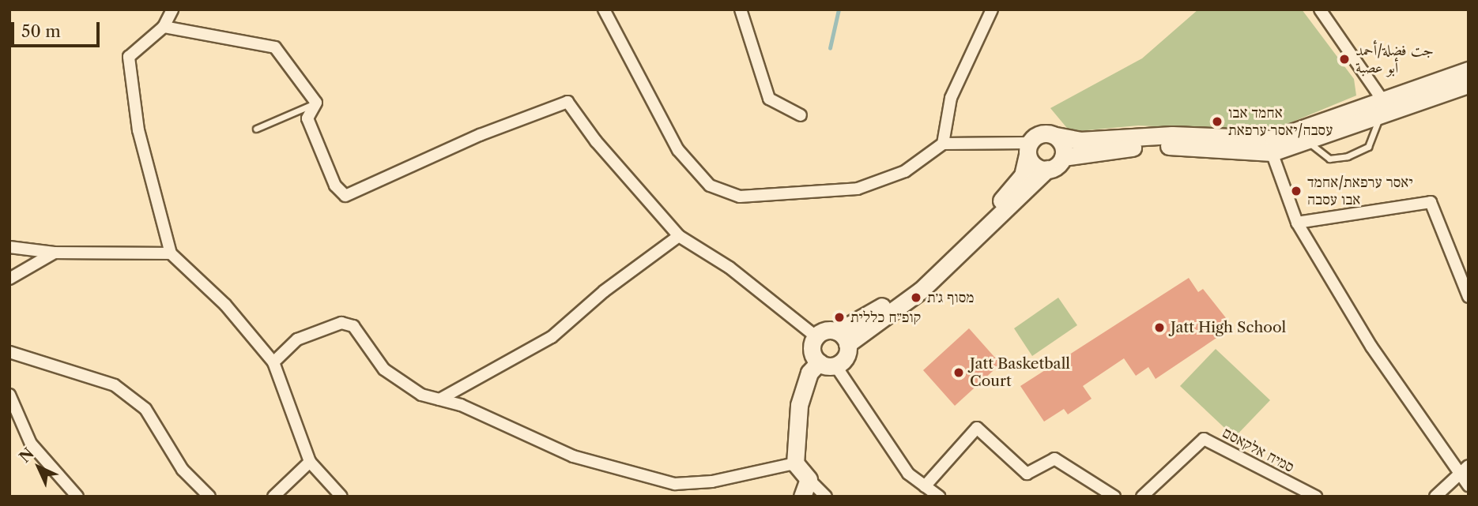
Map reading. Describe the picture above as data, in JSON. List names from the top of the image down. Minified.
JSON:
{"streets":{"street":["סמיח אלקאסם"]},"places":["جت فضلة/أحمد أبو عصبة","אחמד אבו עסבה/יאסר ערפאת","יאסר ערפאת/אחמד אבו עסבה","מסוף ג׳ת","קופ״ח כללית","Jatt High School","Jatt Basketball Court"],"scale_bar":"50 m","north":"top left"}
